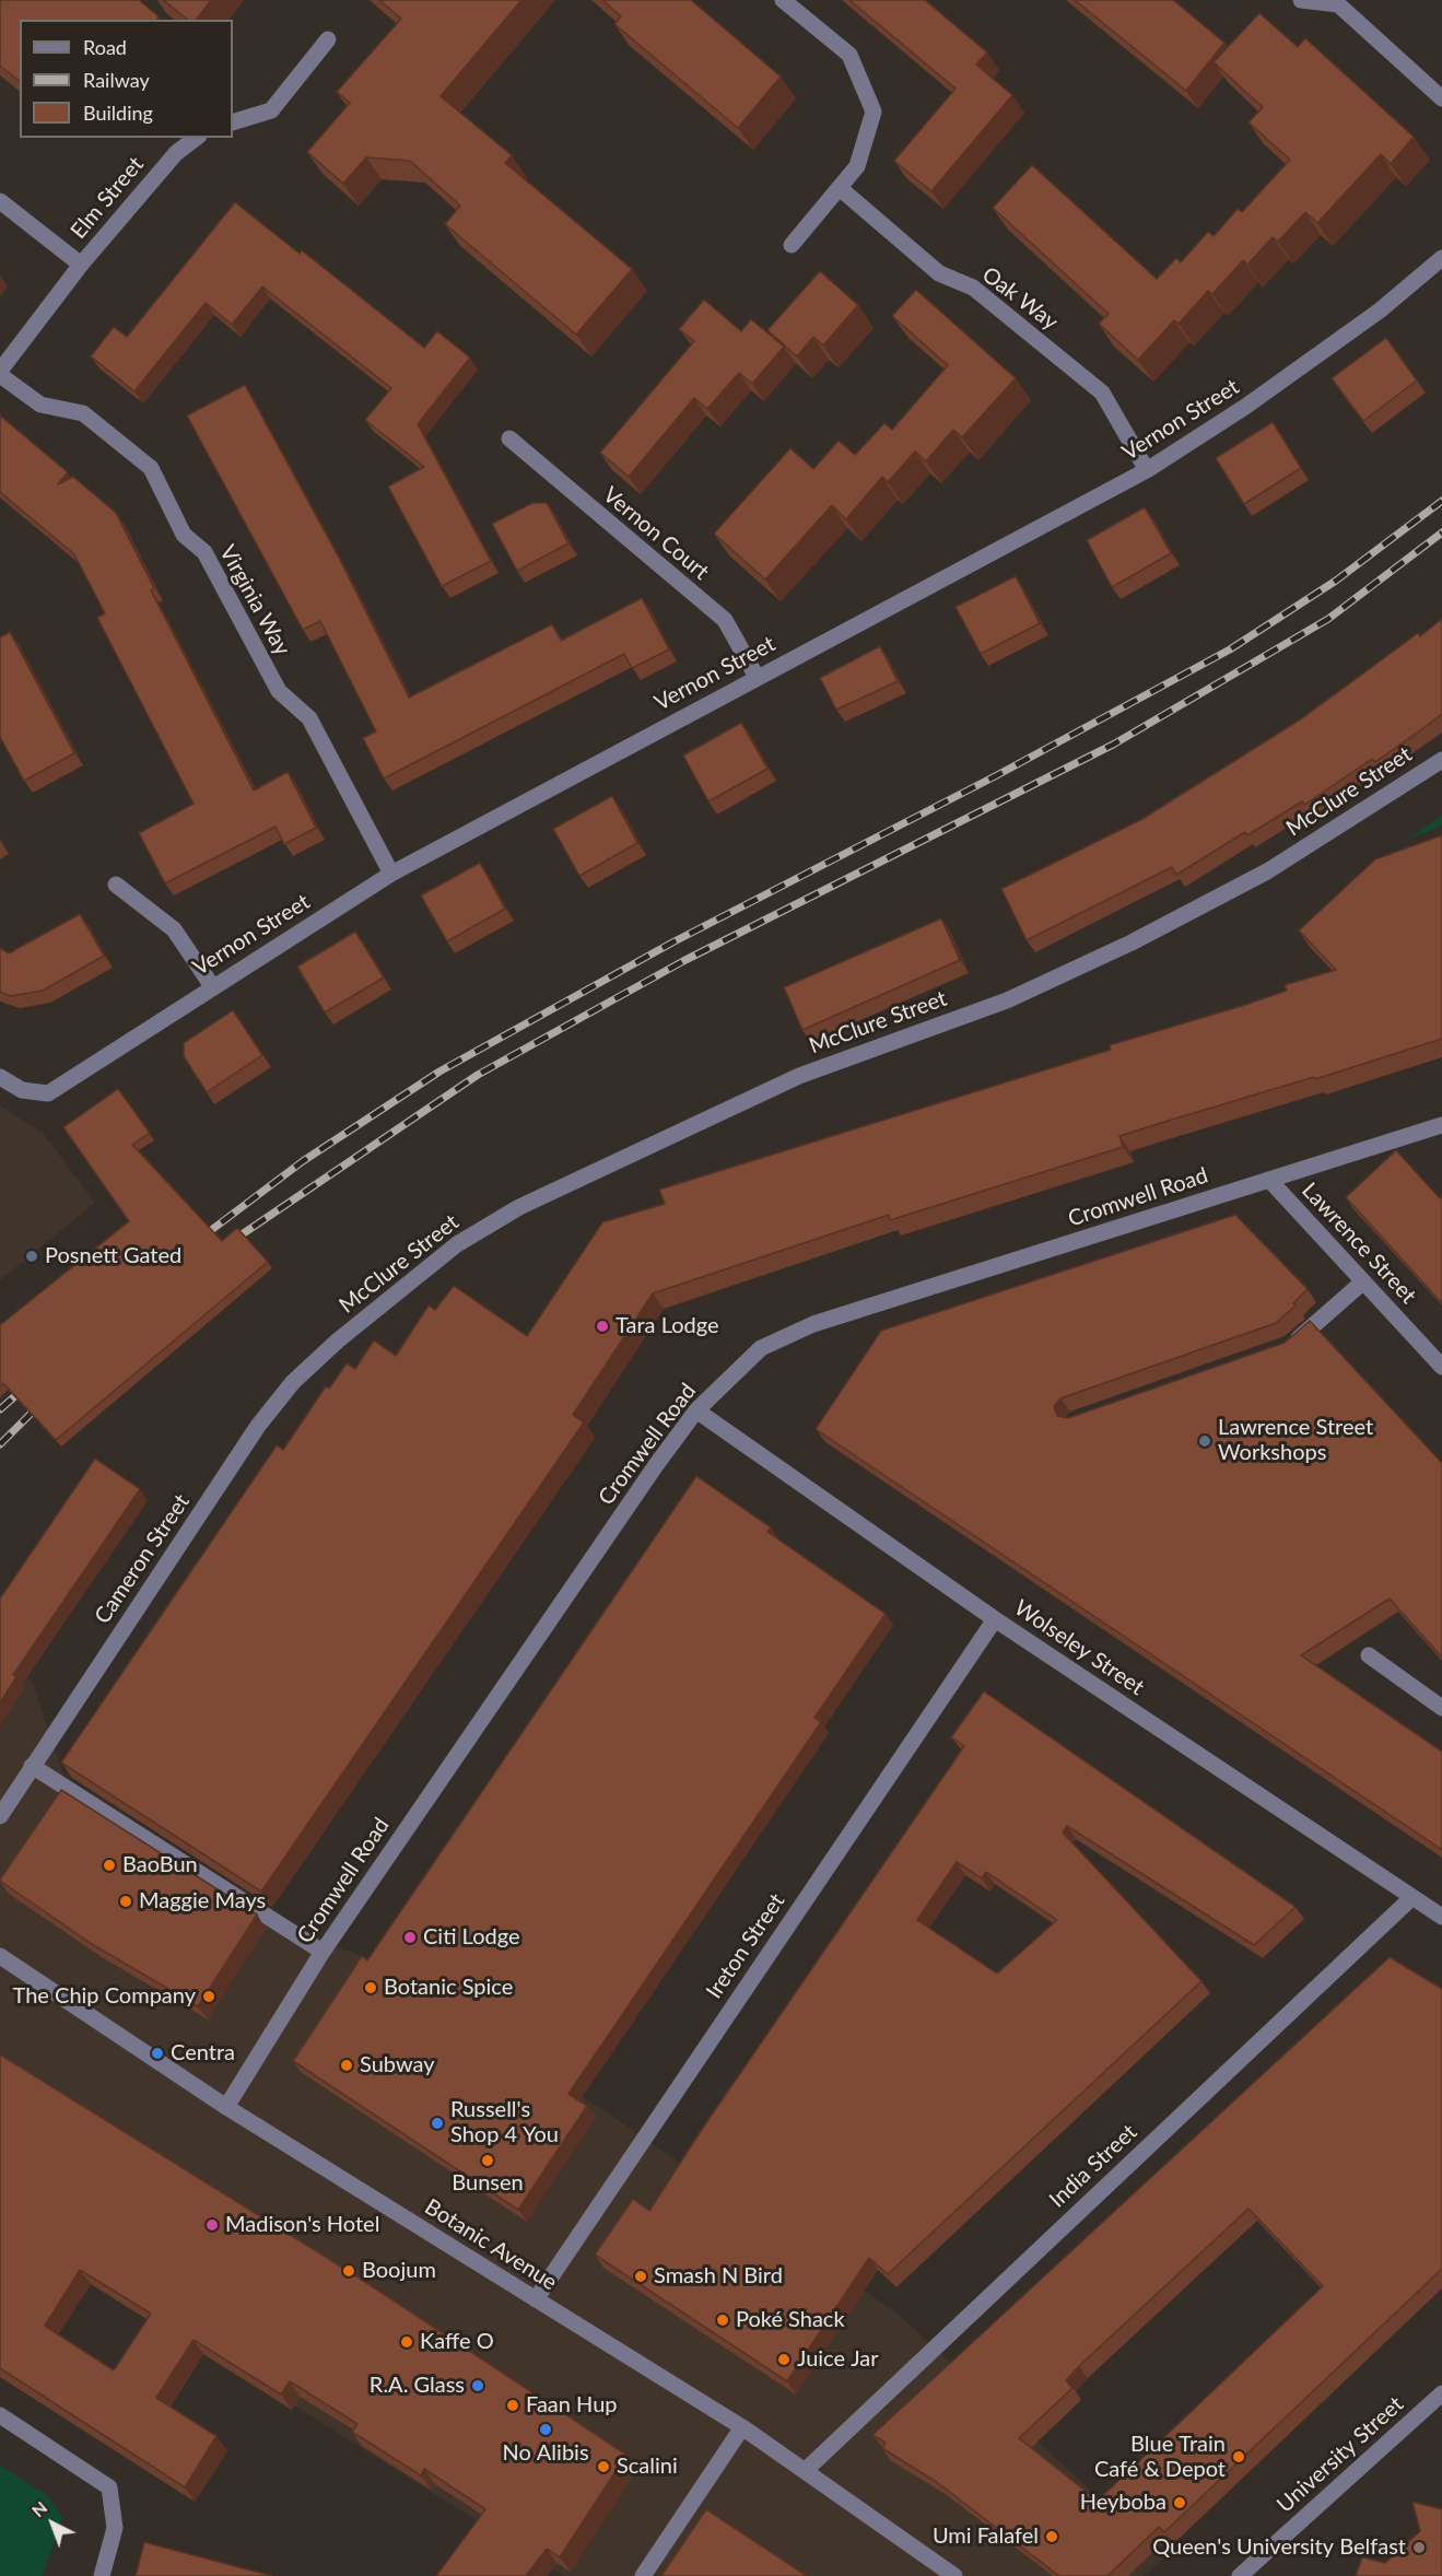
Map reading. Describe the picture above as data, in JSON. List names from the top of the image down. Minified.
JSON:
{"streets":{"street":["Elm Street","Oak Way","Vernon Street","Vernon Court","Virginia Way","McClure Street","Cromwell Road","Lawrence Street","Cameron Street","Wolseley Street","Ireton Street","India Street","Botanic Avenue","University Street"]},"crossings":[["Elm Street","Virginia Way"],["Oak Way","Vernon Street"],["Vernon Street","Vernon Court"],["Vernon Street","Virginia Way"],["McClure Street","Cameron Street"],["Cromwell Road","Lawrence Street"],["Cromwell Road","Wolseley Street"],["Cromwell Road","Botanic Avenue"],["Wolseley Street","Ireton Street"],["Wolseley Street","India Street"],["Ireton Street","Botanic Avenue"],["India Street","Botanic Avenue"]],"places":["Posnett Gated","Tara Lodge","Lawrence Street Workshops","BaoBun","Maggie Mays","Citi Lodge","Botanic Spice","The Chip Company","Centra","Subway","Russell's Shop 4 You","Bunsen","Madison's Hotel","Boojum","Smash N Bird","Poké Shack","Kaffe O","Juice Jar","R.A. Glass","Faan Hup","No Alibis","Blue Train Café & Depot","Scalini","Heyboba","Umi Falafel","Queen's University Belfast"],"legend":["Road","Railway","Building"],"north":"top left"}
